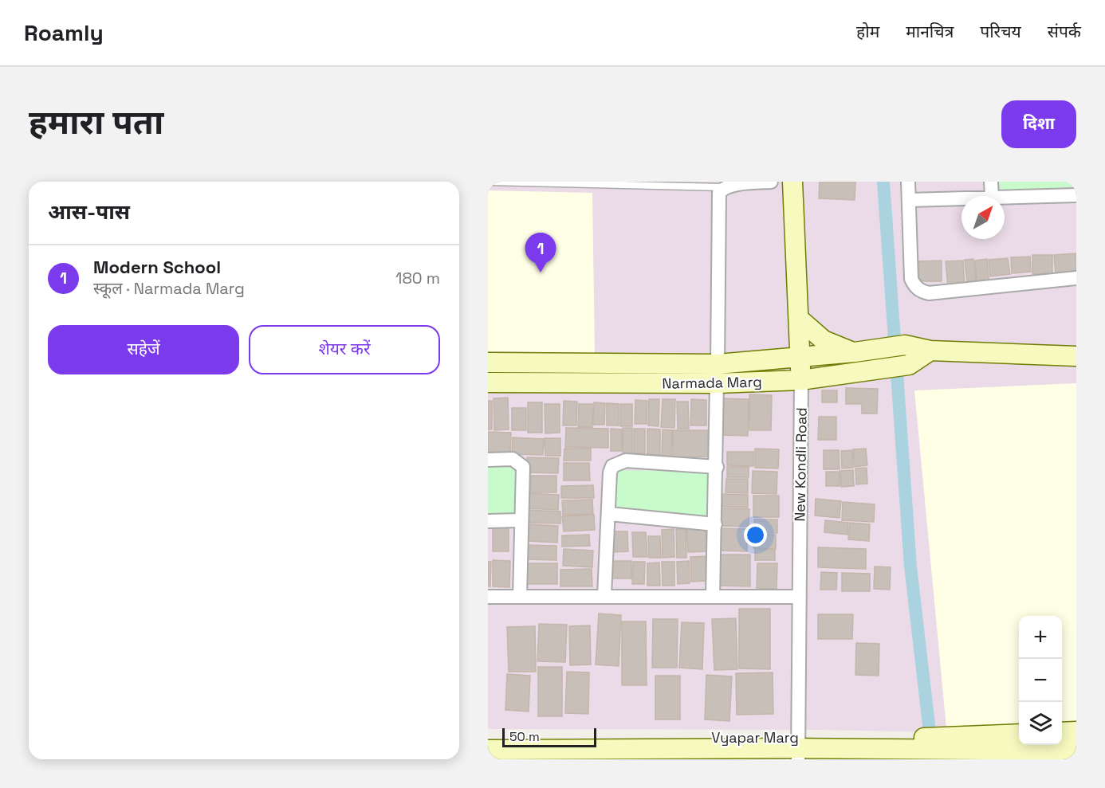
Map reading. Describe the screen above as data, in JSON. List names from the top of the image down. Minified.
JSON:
{"streets":{"street":["Narmada Marg","New Kondli Road","Vyapar Marg"]},"crossings":[["Narmada Marg","New Kondli Road"],["New Kondli Road","Vyapar Marg"]],"scale_bar":"50 m","north":"top right","page":{"header":"Roamly","nav":["होम","मानचित्र","परिचय","संपर्क"],"buttons":["दिशा",["सहेजें","शेयर करें"]],"title":"हमारा पता","heading":"आस-पास","pins":"1","list":[{"mark":"1","name":"Modern School","note":"स्कूल · Narmada Marg","value":"180 m"}],"map_buttons":["+","−"],"scale":"50 m"}}
